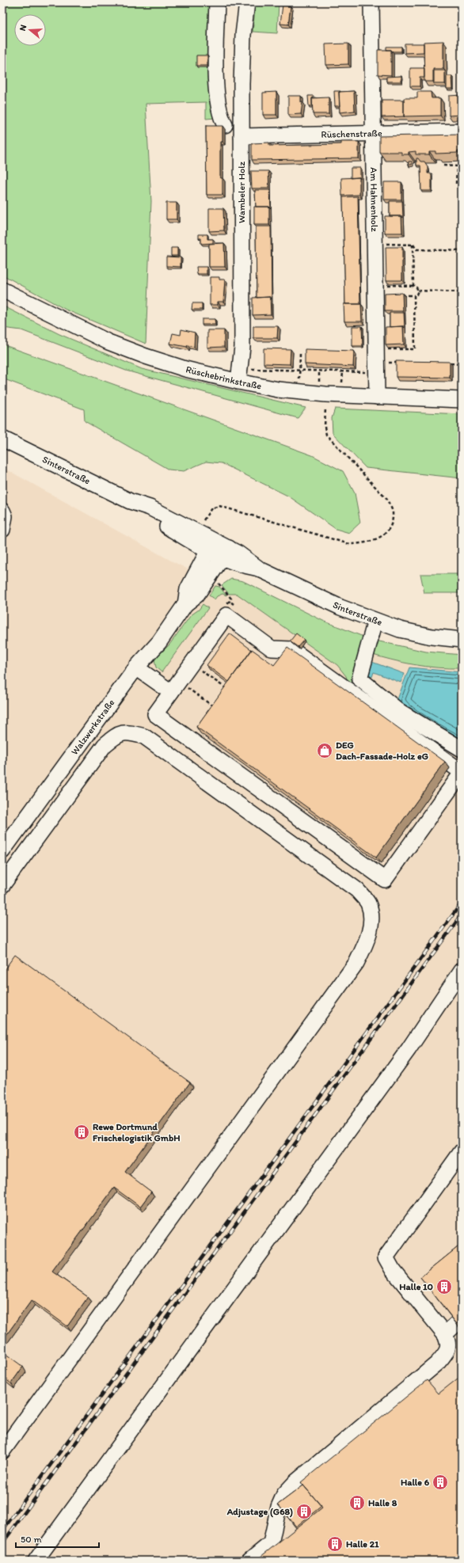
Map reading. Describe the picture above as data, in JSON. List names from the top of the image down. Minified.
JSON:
{"streets":{"street":["Rüschenstraße","Wambeler Holz","Am Hahnenholz","Rüschebrinkstraße","Sinterstraße","Walzwerkstraße"]},"crossings":[["Rüschenstraße","Wambeler Holz"],["Rüschenstraße","Am Hahnenholz"],["Wambeler Holz","Rüschebrinkstraße"],["Am Hahnenholz","Rüschebrinkstraße"],["Sinterstraße","Walzwerkstraße"]],"places":{"shop":["DEG Dach-Fassade-Holz eG"],"building":["Rewe Dortmund Frischelogistik GmbH","Halle 10","Halle 6","Halle 8","Adjustage (G68)","Halle 21"]},"scale_bar":"50 m","north":"left"}
